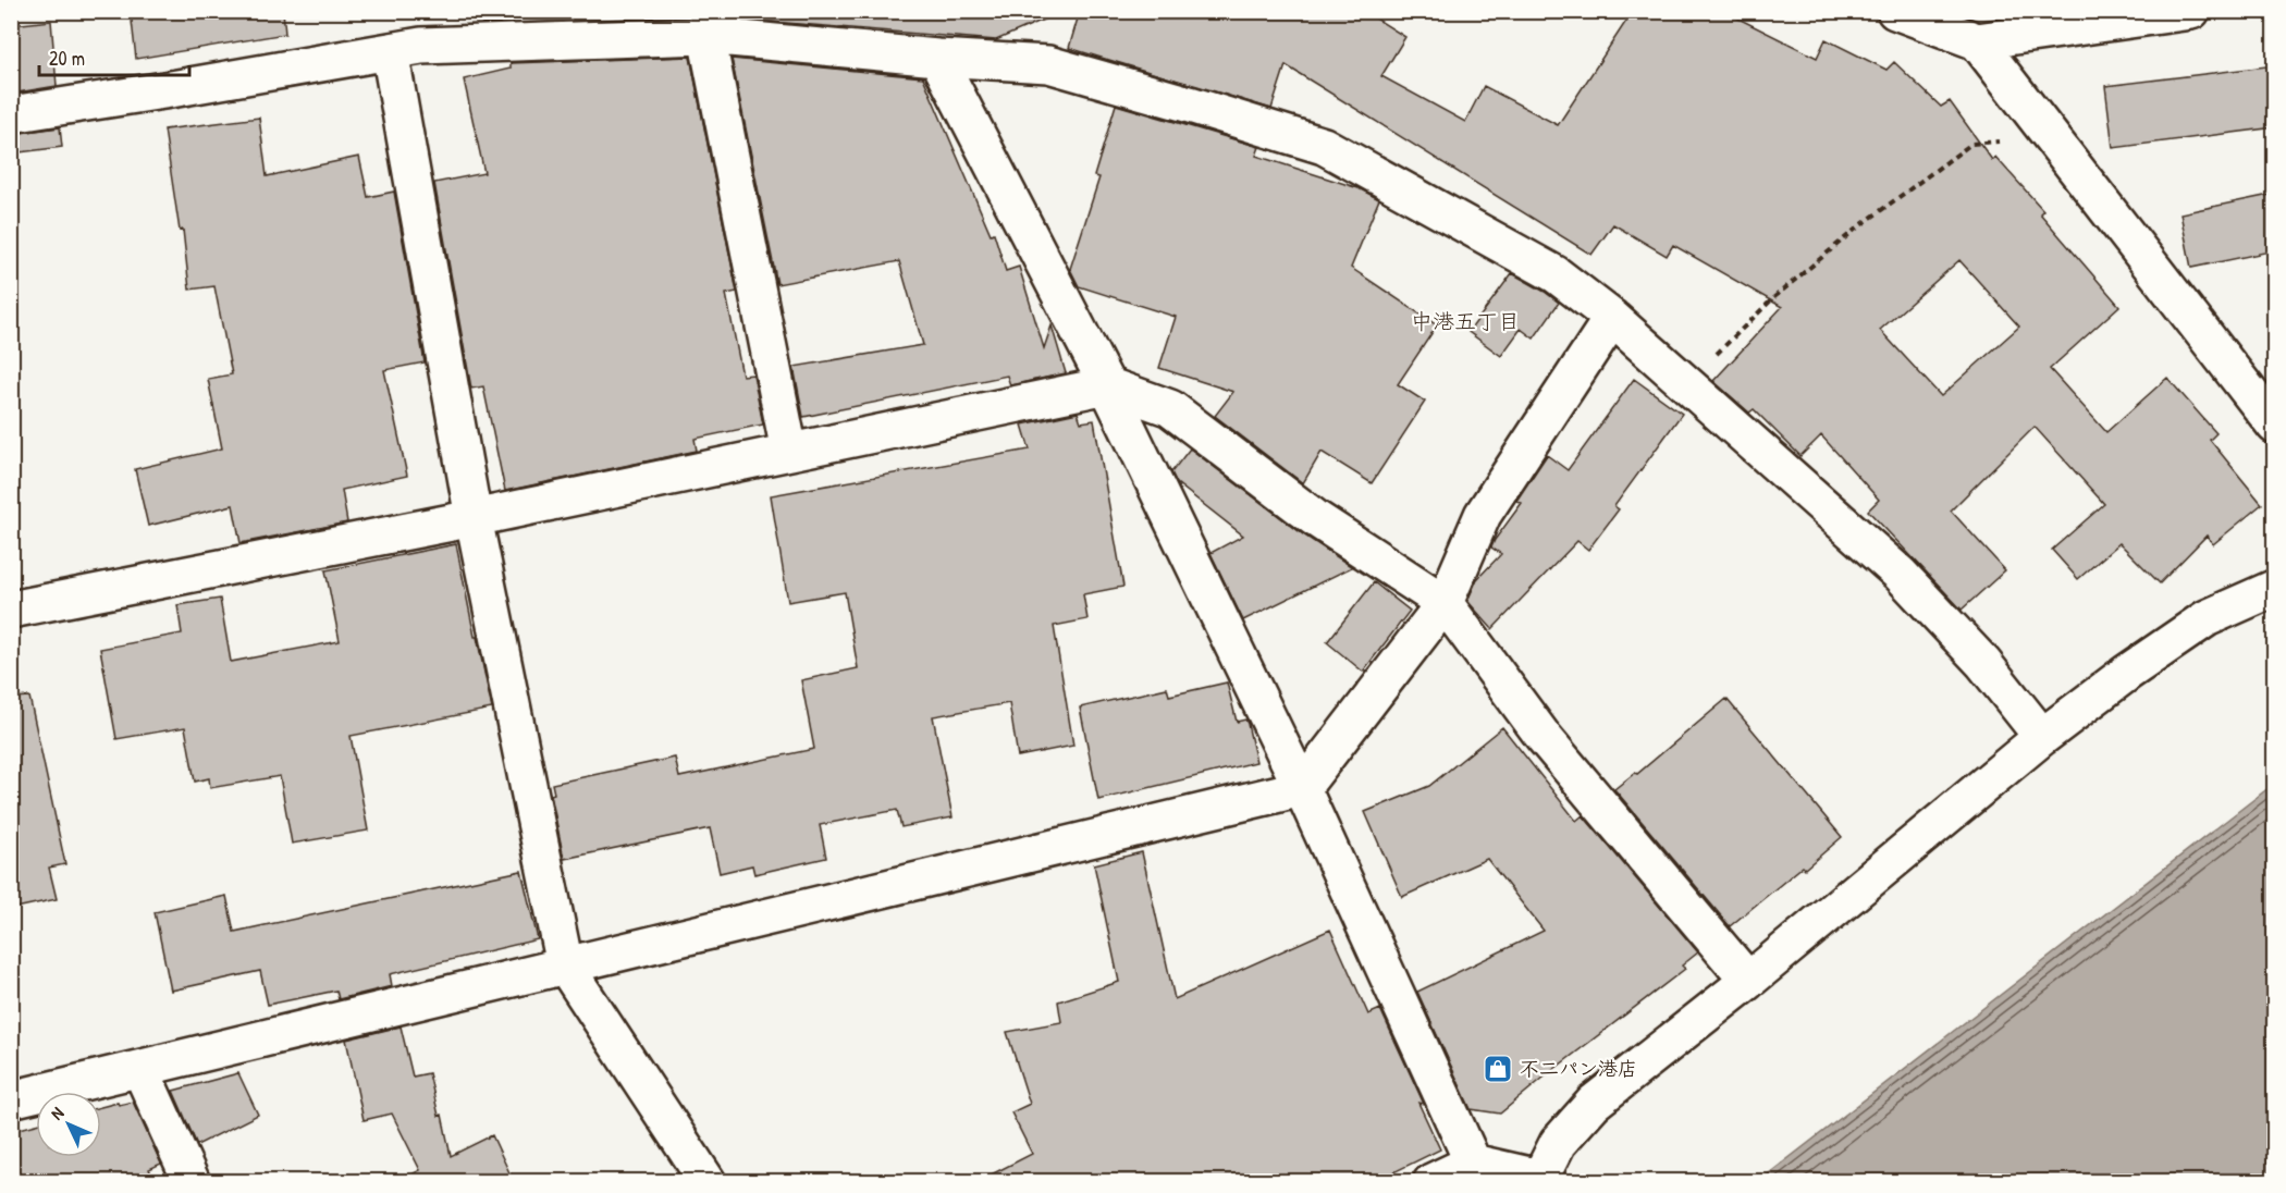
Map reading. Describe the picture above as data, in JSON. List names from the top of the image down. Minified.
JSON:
{"districts":["中港五丁目"],"places":{"shop":["不二パン港店"]},"scale_bar":"20 m","north":"top left"}
